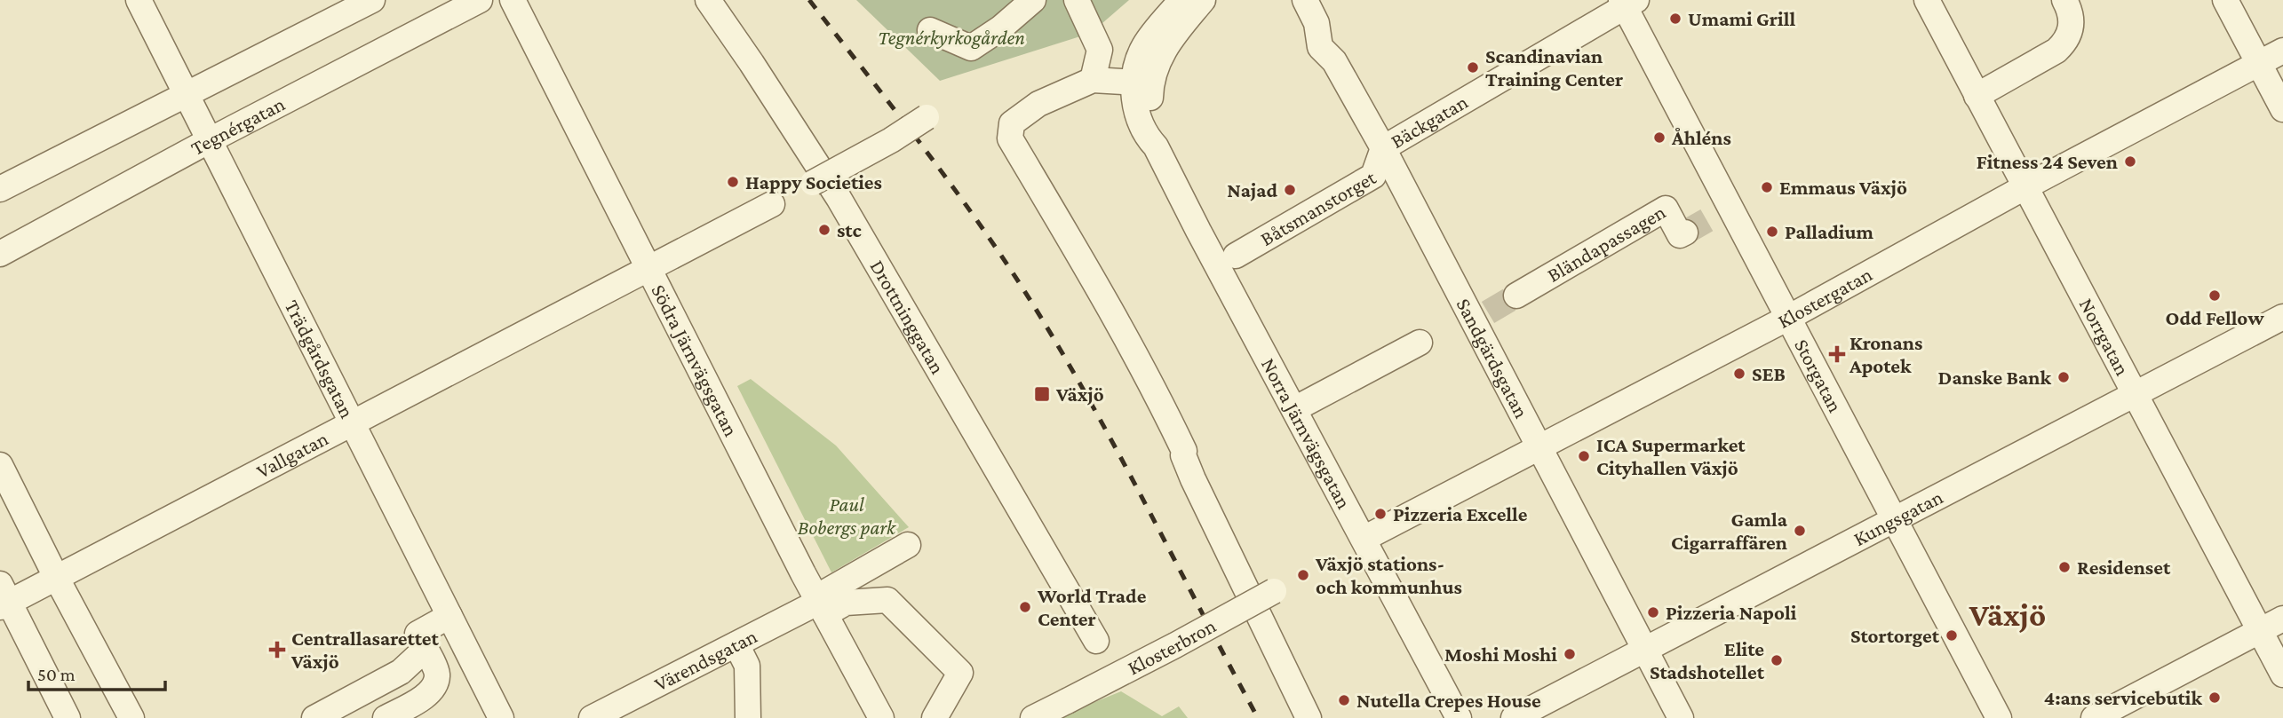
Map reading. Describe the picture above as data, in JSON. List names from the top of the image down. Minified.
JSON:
{"streets":{"street":["Bäckgatan","Tegnérgatan","Båtsmanstorget","Bländapassagen","Klostergatan","Drottninggatan","Norrgatan","Sandgärdsgatan","Trädgårdsgatan","Södra Järnvägsgatan","Storgatan","Norra Järnvägsgatan","Vallgatan","Kungsgatan","Klosterbron","Värendsgatan"]},"crossings":[["Bäckgatan","Båtsmanstorget"],["Bäckgatan","Sandgärdsgatan"],["Bäckgatan","Storgatan"],["Tegnérgatan","Trädgårdsgatan"],["Båtsmanstorget","Sandgärdsgatan"],["Klostergatan","Norrgatan"],["Klostergatan","Sandgärdsgatan"],["Klostergatan","Storgatan"],["Klostergatan","Norra Järnvägsgatan"],["Norrgatan","Kungsgatan"],["Sandgärdsgatan","Kungsgatan"],["Trädgårdsgatan","Vallgatan"],["Södra Järnvägsgatan","Vallgatan"],["Södra Järnvägsgatan","Värendsgatan"],["Storgatan","Kungsgatan"]],"districts":["Växjö"],"parks":["Tegnérkyrkogården","Paul Bobergs park"],"places":{"other":["Umami Grill","Scandinavian Training Center","Åhléns","Fitness 24 Seven","Happy Societies","Emmaus Växjö","Najad","stc","Palladium","Odd Fellow","SEB","Danske Bank","ICA Supermarket Cityhallen Växjö","Pizzeria Excelle","Gamla Cigarraffären","Residenset","Växjö stations- och kommunhus","World Trade Center","Pizzeria Napoli","Stortorget","Moshi Moshi","Elite Stadshotellet","4:ans servicebutik","Nutella Crepes House"],"health":["Kronans Apotek","Centrallasarettet Växjö"],"transit":["Växjö"]},"scale_bar":"50 m"}
